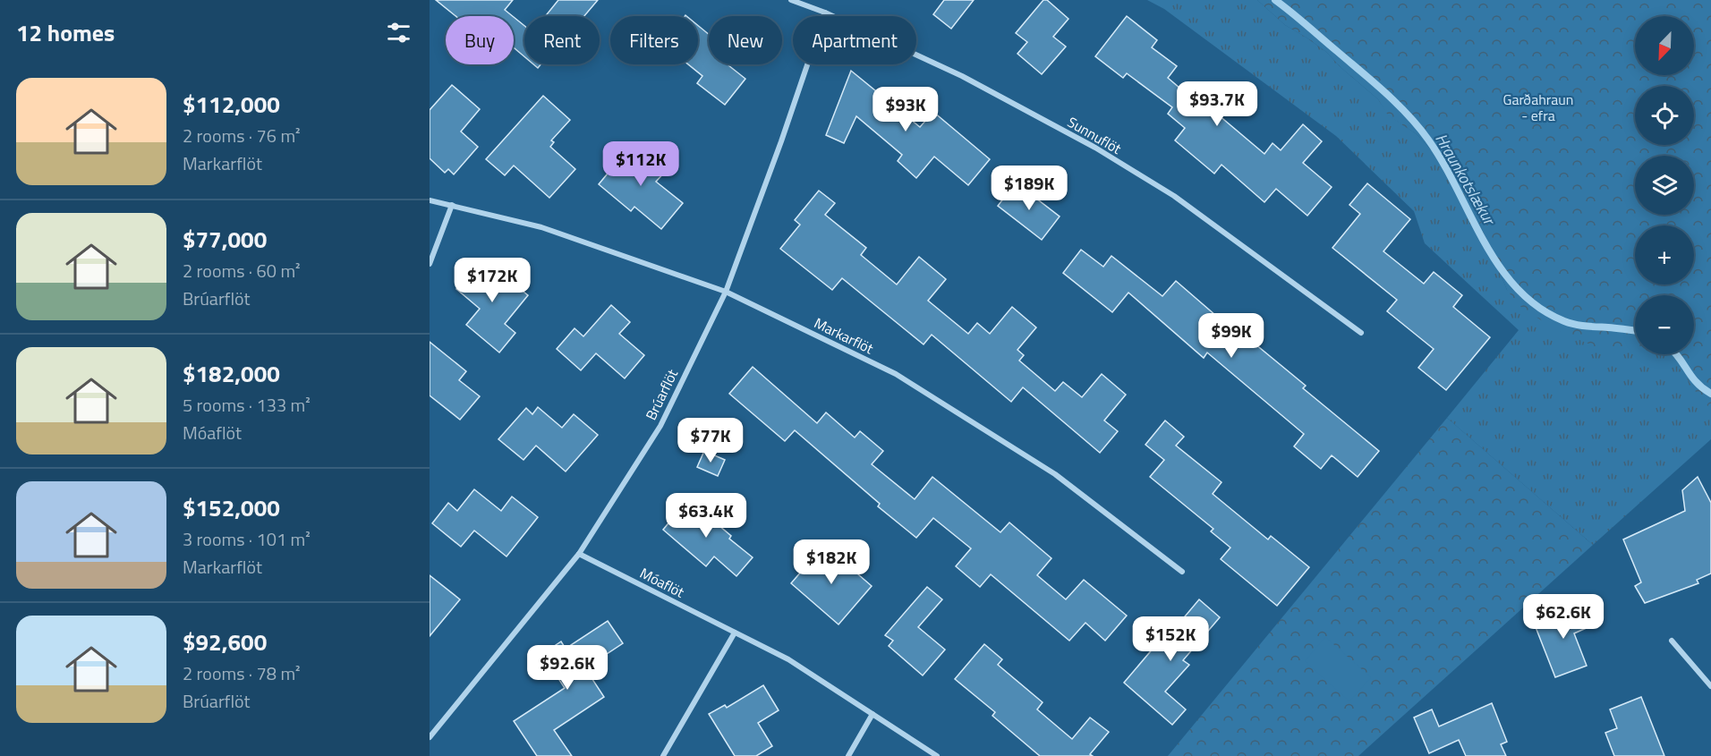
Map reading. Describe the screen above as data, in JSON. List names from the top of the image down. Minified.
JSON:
{"streets":{"street":["Sunnuflöt","Markarflöt","Brúarflöt","Móaflöt"]},"crossings":[["Sunnuflöt","Brúarflöt"],["Markarflöt","Brúarflöt"],["Brúarflöt","Móaflöt"]],"water":["Hraunkotslækur"],"parks":["Garðahraun - efra"],"north":"bottom left","page":{"heading":"12 homes","map_buttons":["+","−"],"chip":["Buy","Rent","Filters","New","Apartment"],"list":[{"name":"$112,000","note":"2 rooms · 76 m² · Markarflöt"},{"name":"$77,000","note":"2 rooms · 60 m² · Brúarflöt"},{"name":"$182,000","note":"5 rooms · 133 m² · Móaflöt"},{"name":"$152,000","note":"3 rooms · 101 m² · Markarflöt"},{"name":"$92,600","note":"2 rooms · 78 m² · Brúarflöt"}],"price":["$93.7K","$93K","$112K","$189K","$172K","$99K","$77K","$63.4K","$182K","$62.6K","$152K","$92.6K"]}}
